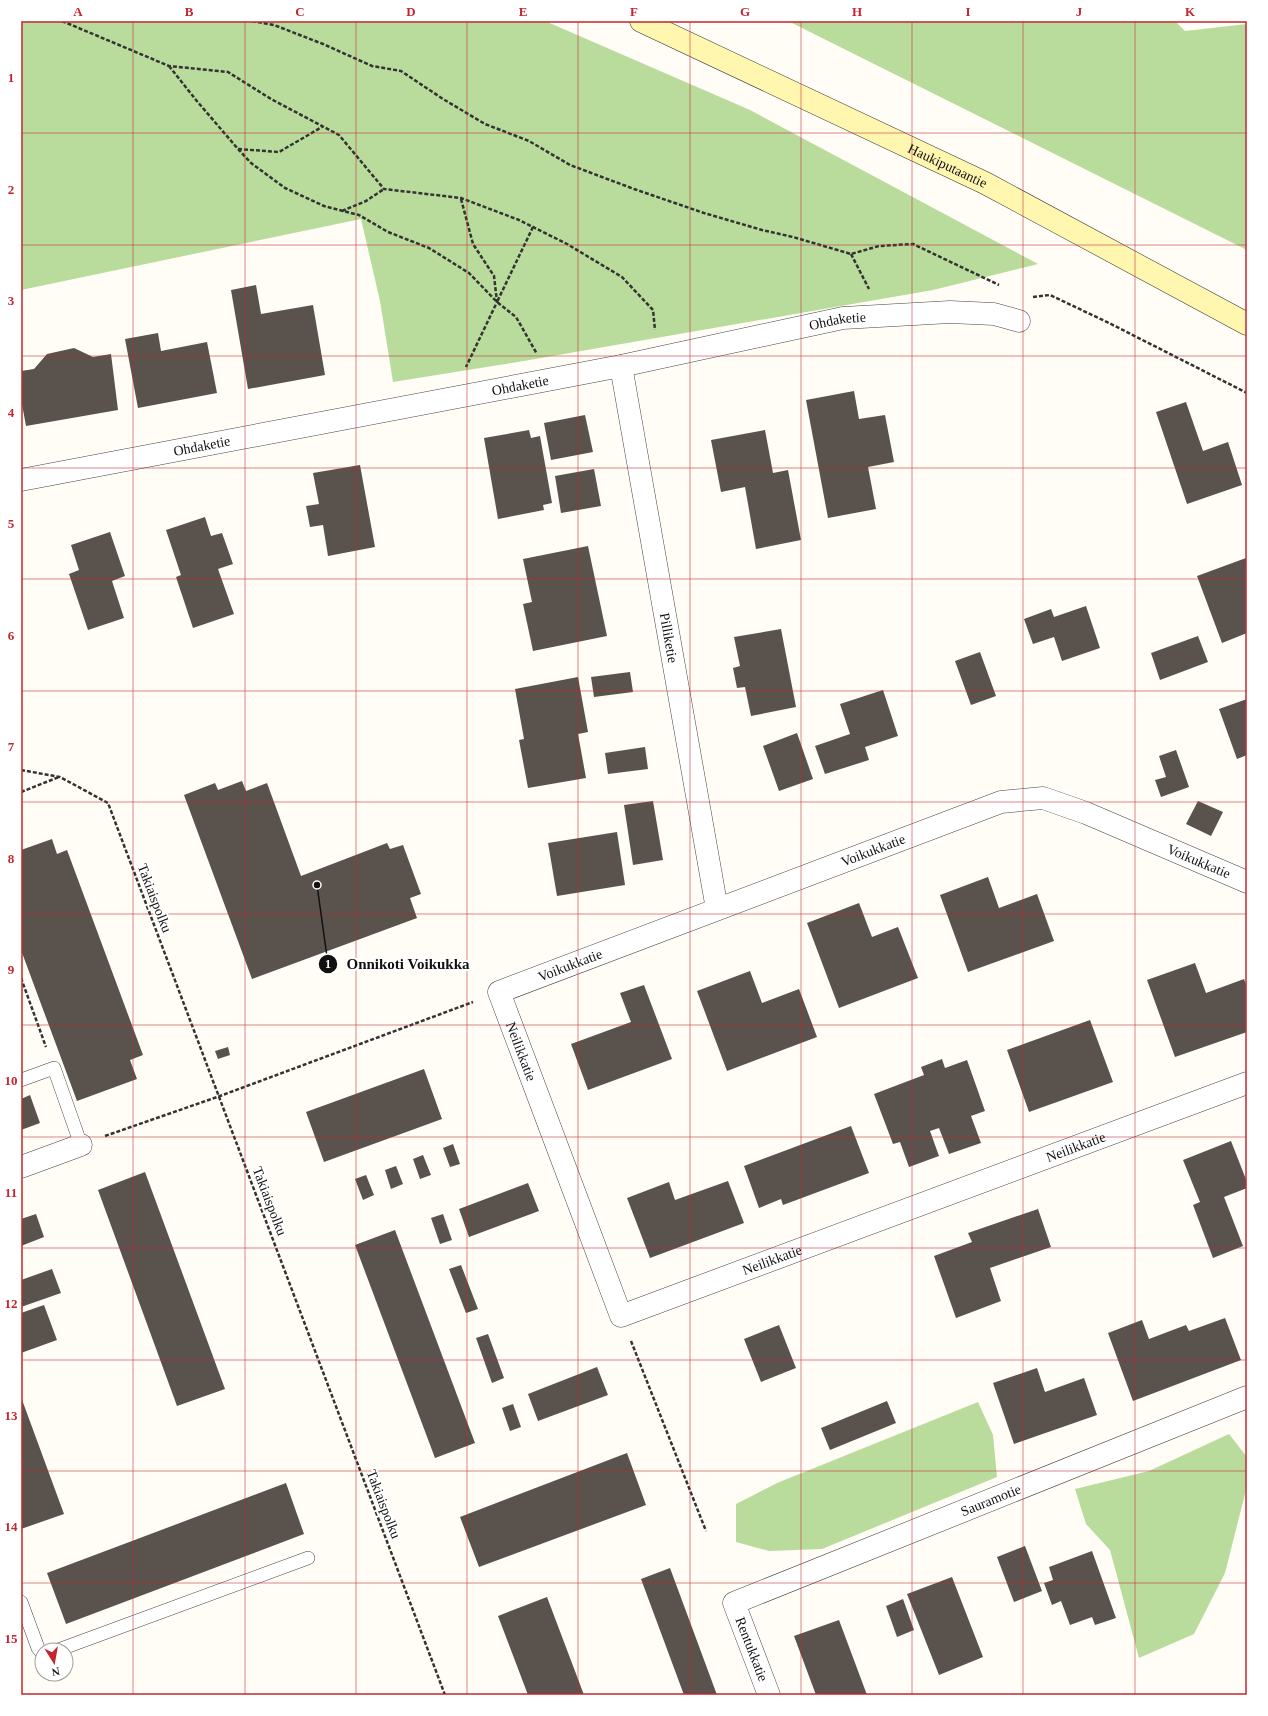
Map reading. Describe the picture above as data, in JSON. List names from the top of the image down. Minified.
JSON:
{"streets":{"main road":["Haukiputaantie"],"street":["Ohdaketie","Pilliketie","Voikukkatie","Neilikkatie","Sauramotie","Rentukkatie"],"path":["Takiaispolku"]},"crossings":[["Ohdaketie","Pilliketie"],["Pilliketie","Voikukkatie"],["Voikukkatie","Neilikkatie"],["Sauramotie","Rentukkatie"]],"places":["Onnikoti Voikukka"],"north":"bottom","grid":{"columns":["A","B","C","D","E","F","G","H","I","J","K"],"rows":["1","2","3","4","5","6","7","8","9","10","11","12","13","14","15"]}}
